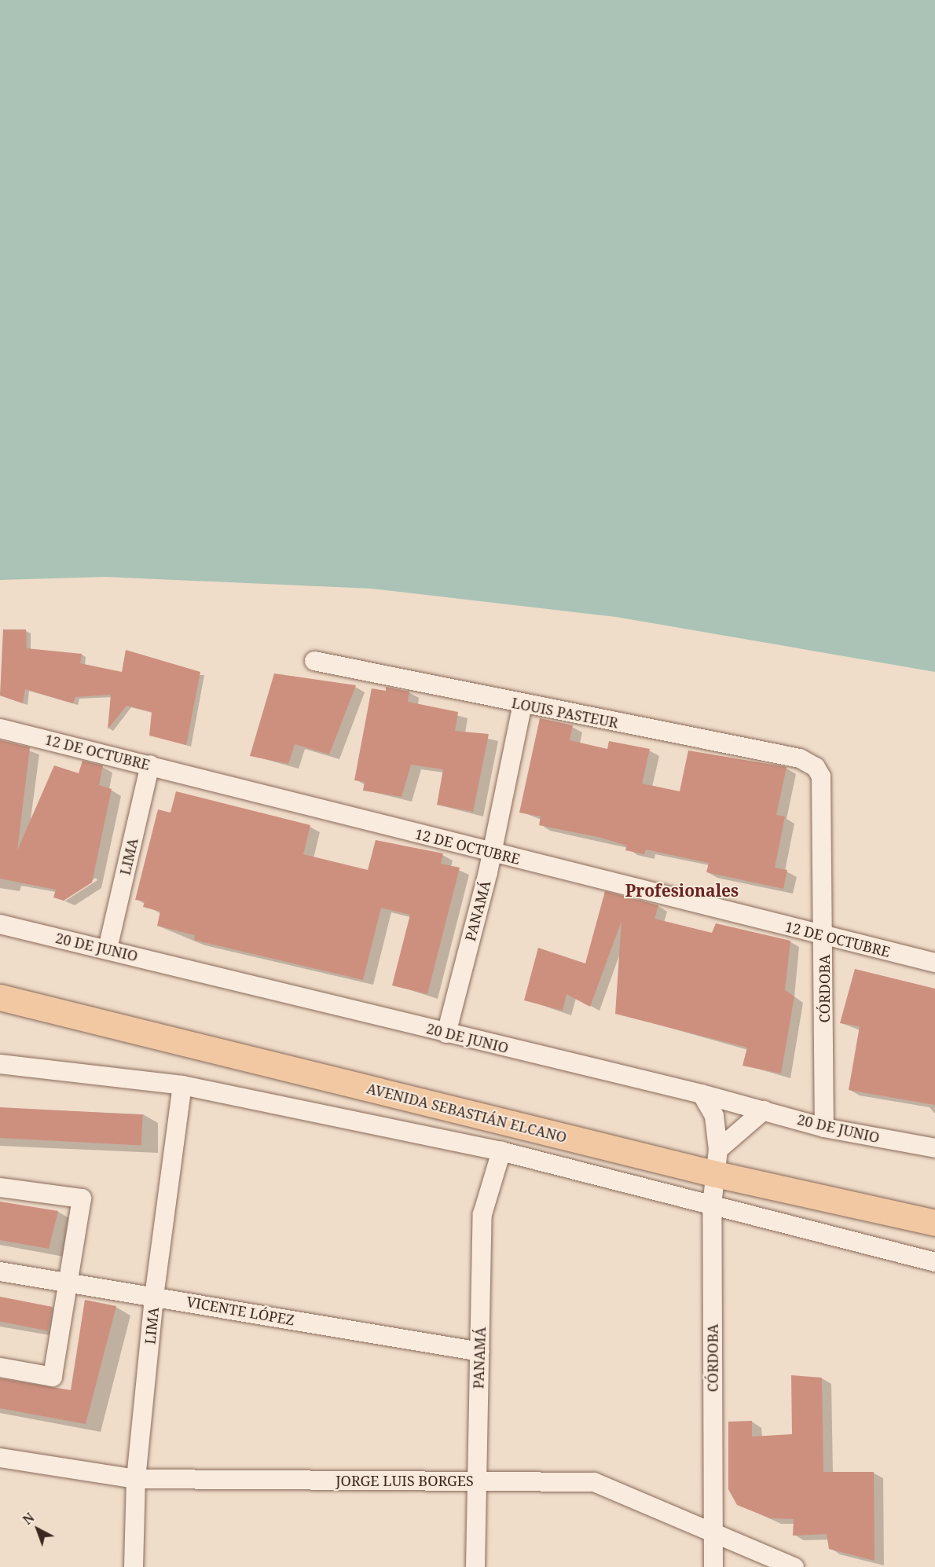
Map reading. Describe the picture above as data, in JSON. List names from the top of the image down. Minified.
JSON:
{"streets":{"main road":["AVENIDA SEBASTIÁN ELCANO"],"street":["LOUIS PASTEUR","12 DE OCTUBRE","LIMA","PANAMÁ","20 DE JUNIO","CÓRDOBA","VICENTE LÓPEZ","JORGE LUIS BORGES"]},"crossings":[["LOUIS PASTEUR","PANAMÁ"],["LOUIS PASTEUR","CÓRDOBA"],["12 DE OCTUBRE","LIMA"],["12 DE OCTUBRE","PANAMÁ"],["12 DE OCTUBRE","CÓRDOBA"],["LIMA","20 DE JUNIO"],["LIMA","VICENTE LÓPEZ"],["LIMA","JORGE LUIS BORGES"],["PANAMÁ","20 DE JUNIO"],["PANAMÁ","VICENTE LÓPEZ"],["PANAMÁ","JORGE LUIS BORGES"],["20 DE JUNIO","CÓRDOBA"],["CÓRDOBA","AVENIDA SEBASTIÁN ELCANO"],["CÓRDOBA","JORGE LUIS BORGES"]],"districts":["Profesionales"],"north":"top left"}
